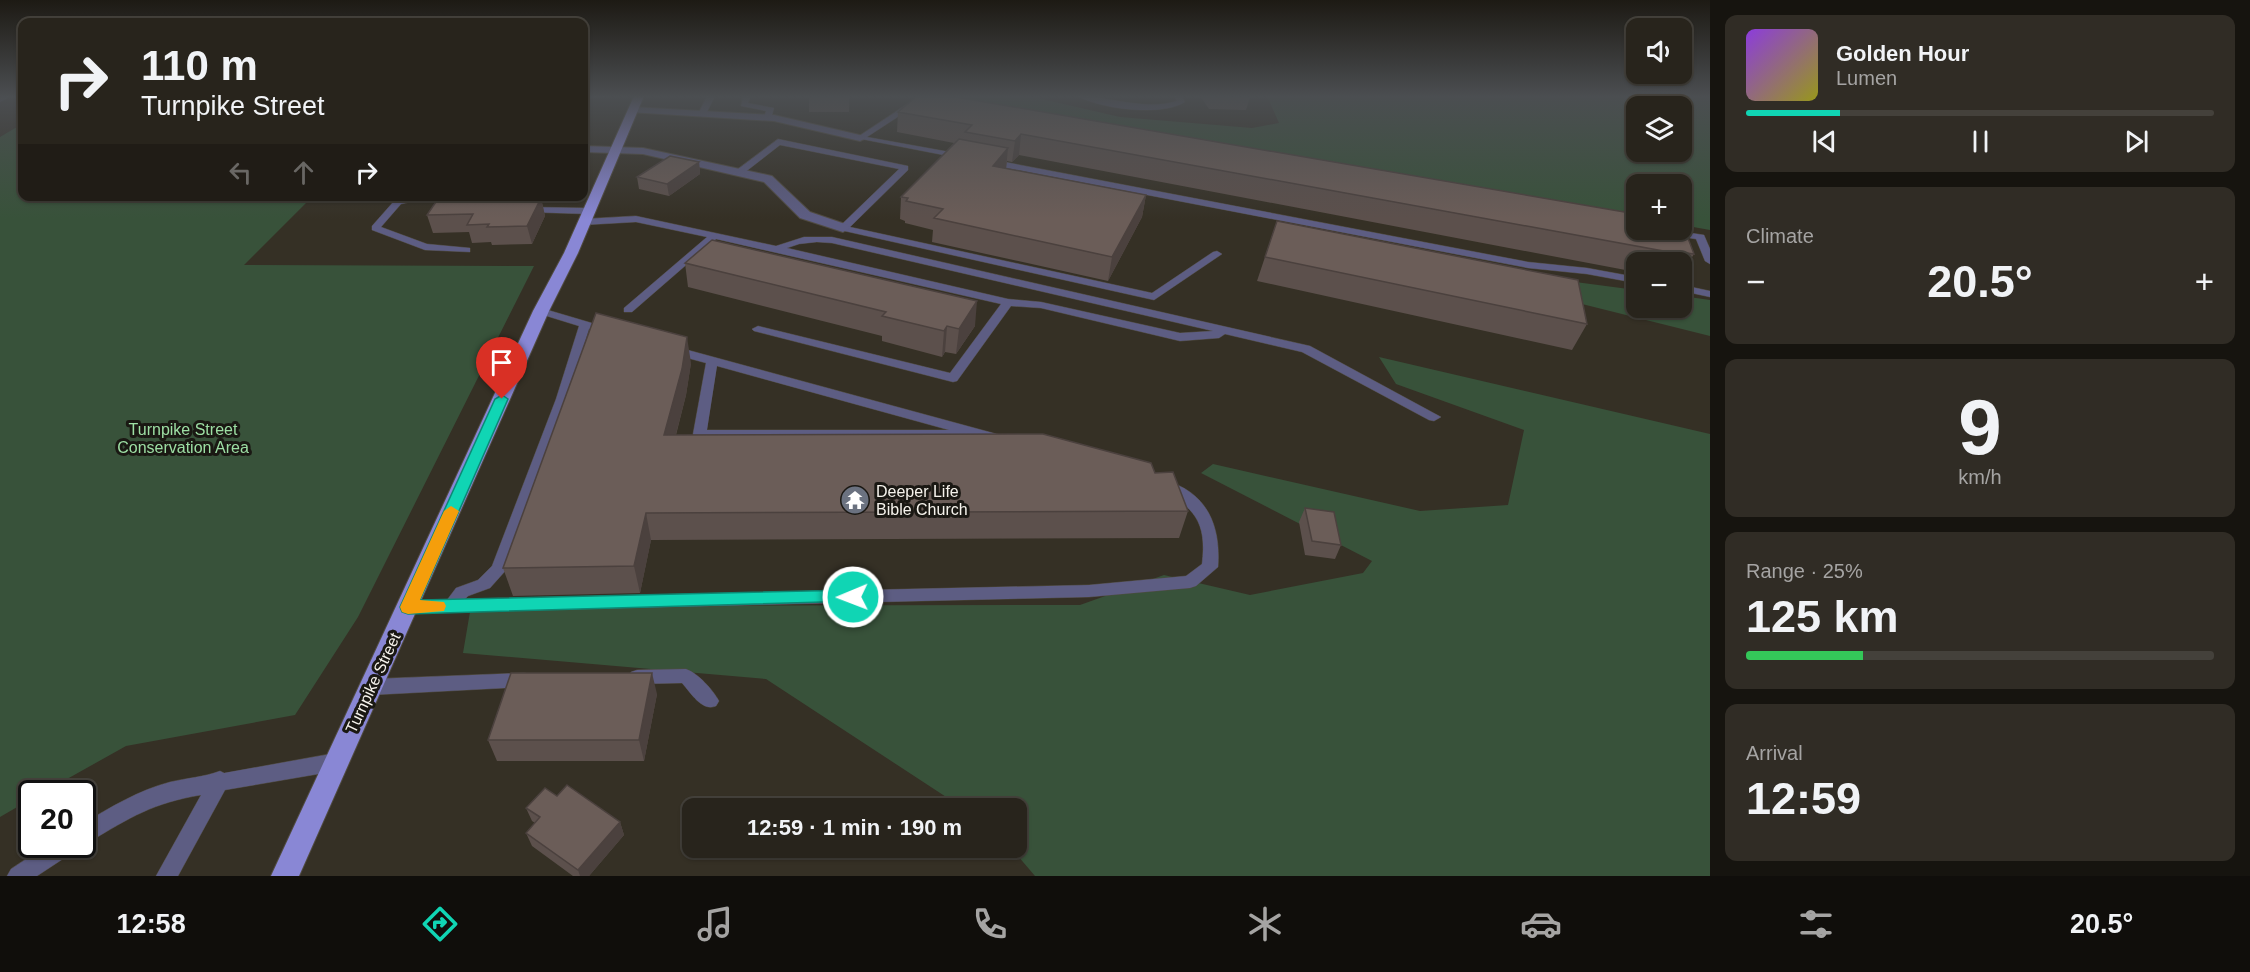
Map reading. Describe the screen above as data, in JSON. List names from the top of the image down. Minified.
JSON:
{"streets":{"main road":["Turnpike Street"]},"parks":["Turnpike Street Conservation Area"],"places":{"temple":["Deeper Life Bible Church"]},"page":{"map_buttons":["+","−"],"turn":["110 m","Turnpike Street"],"song":["Golden Hour","Lumen"],"tile":["Climate",["9","km/h"],["Range · 25%","125 km"],["Arrival","12:59"]],"heat":["−","20.5°","+"],"limit":"20","trip":"12:59 · 1 min · 190 m","tabs":["12:58","20.5°"]}}
